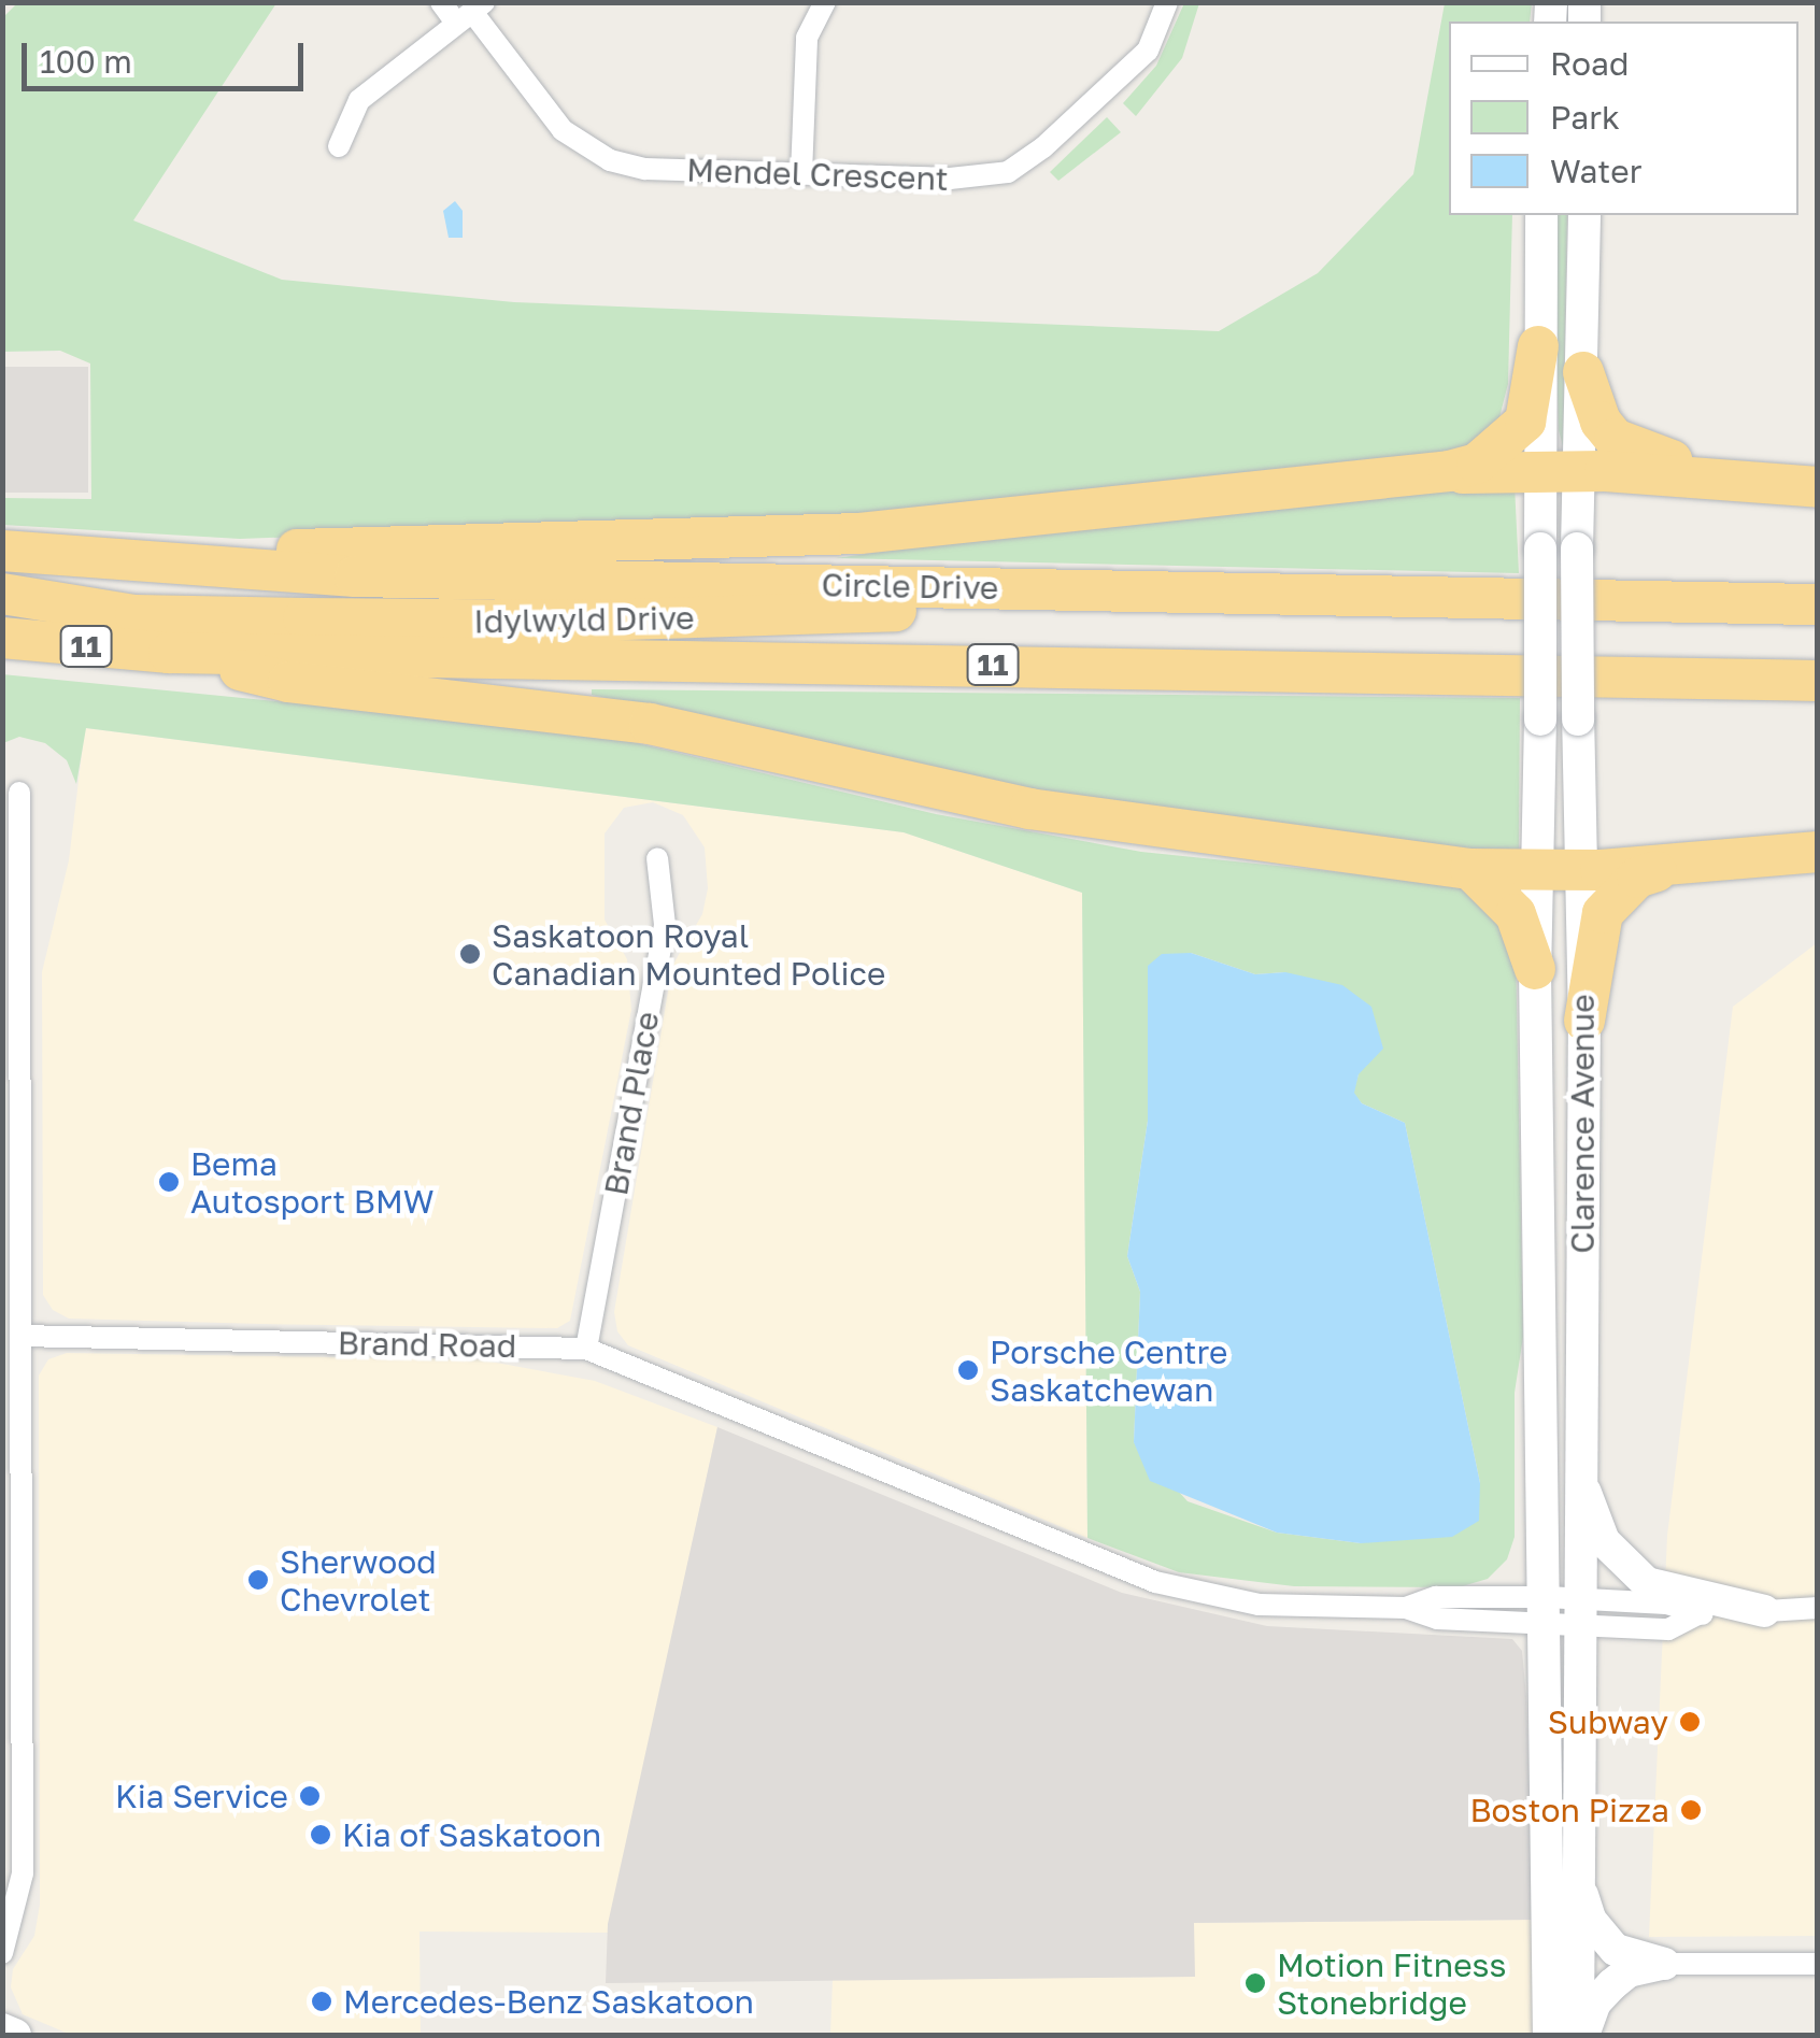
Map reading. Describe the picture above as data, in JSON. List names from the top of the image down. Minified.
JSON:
{"streets":{"highway":["Circle Drive","Idylwyld Drive","11"],"main road":["Clarence Avenue"],"street":["Mendel Crescent","Brand Place","Brand Road"]},"crossings":[["Circle Drive","Idylwyld Drive"],["Brand Place","Brand Road"],["Clarence Avenue","Brand Road"]],"places":["Saskatoon Royal Canadian Mounted Police","Bema Autosport BMW","Porsche Centre Saskatchewan","Sherwood Chevrolet","Subway","Kia Service","Boston Pizza","Kia of Saskatoon","Motion Fitness Stonebridge","Mercedes-Benz Saskatoon"],"legend":["Road","Park","Water"],"scale_bar":"100 m"}
